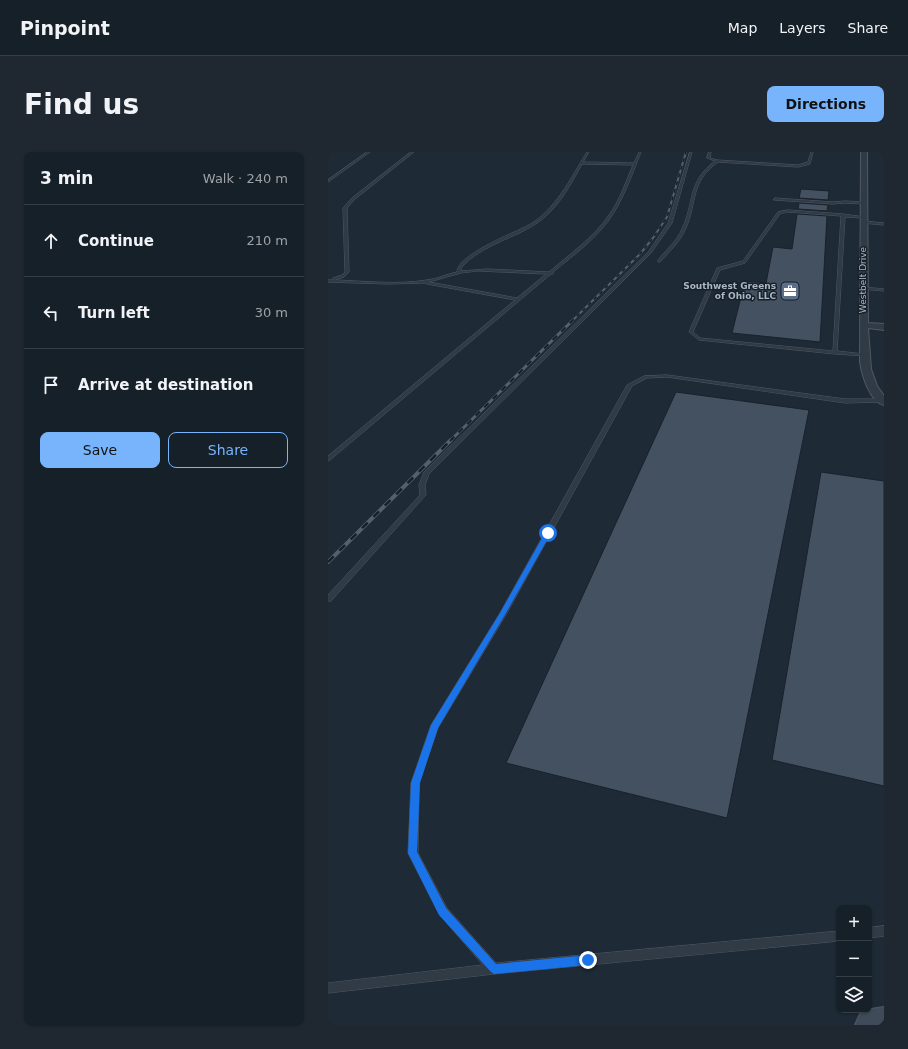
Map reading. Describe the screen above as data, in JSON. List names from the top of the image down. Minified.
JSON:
{"streets":{"street":["Westbelt Drive"]},"places":{"office":["Southwest Greens of Ohio, LLC"]},"page":{"header":"Pinpoint","nav":["Map","Layers","Share"],"buttons":["Directions",["Save","Share"]],"title":"Find us","heading":["3 min","Walk · 240 m"],"list":[["Continue","210 m"],["Turn left","30 m"],"Arrive at destination"],"map_buttons":["+","−"]}}
